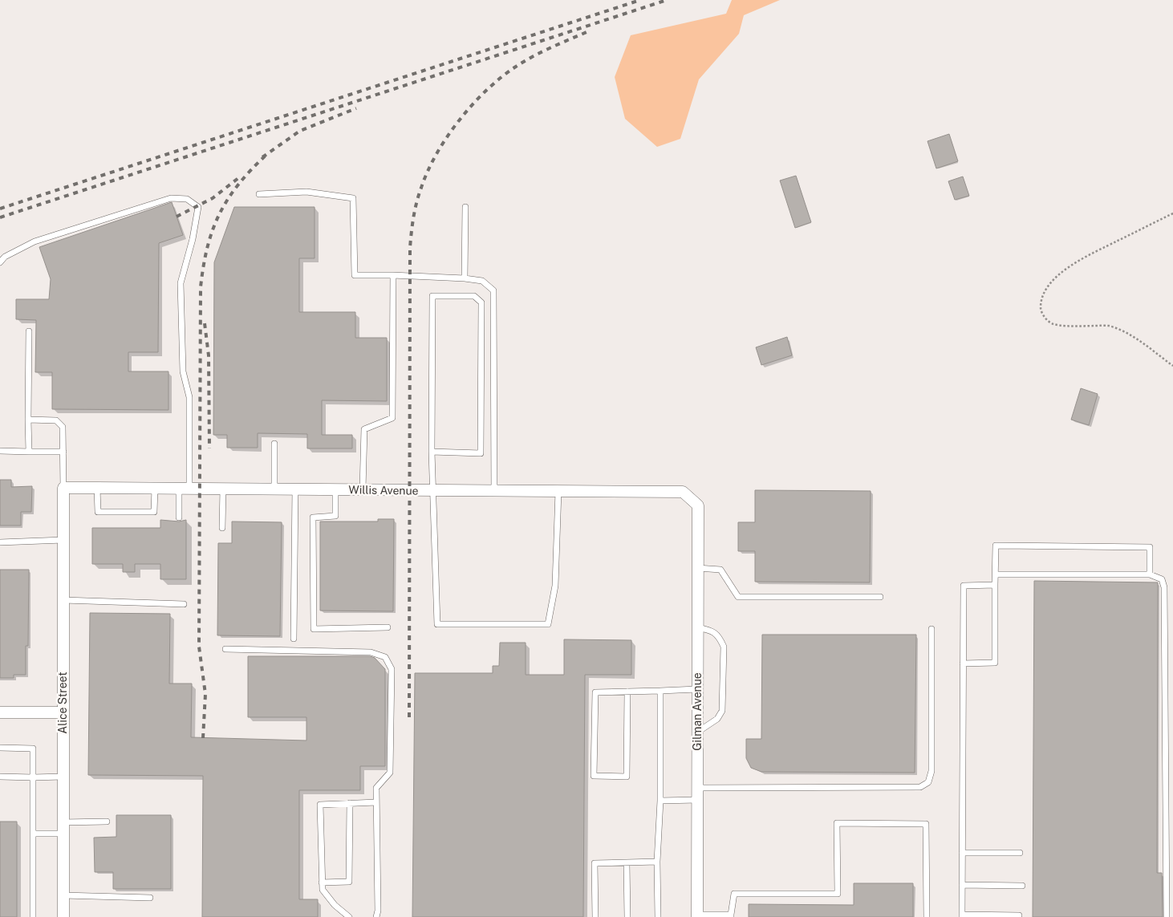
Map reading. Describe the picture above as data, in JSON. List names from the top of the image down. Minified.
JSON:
{"streets":{"street":["Willis Avenue","Alice Street","Gilman Avenue"]},"crossings":[["Willis Avenue","Alice Street"],["Willis Avenue","Gilman Avenue"]]}
